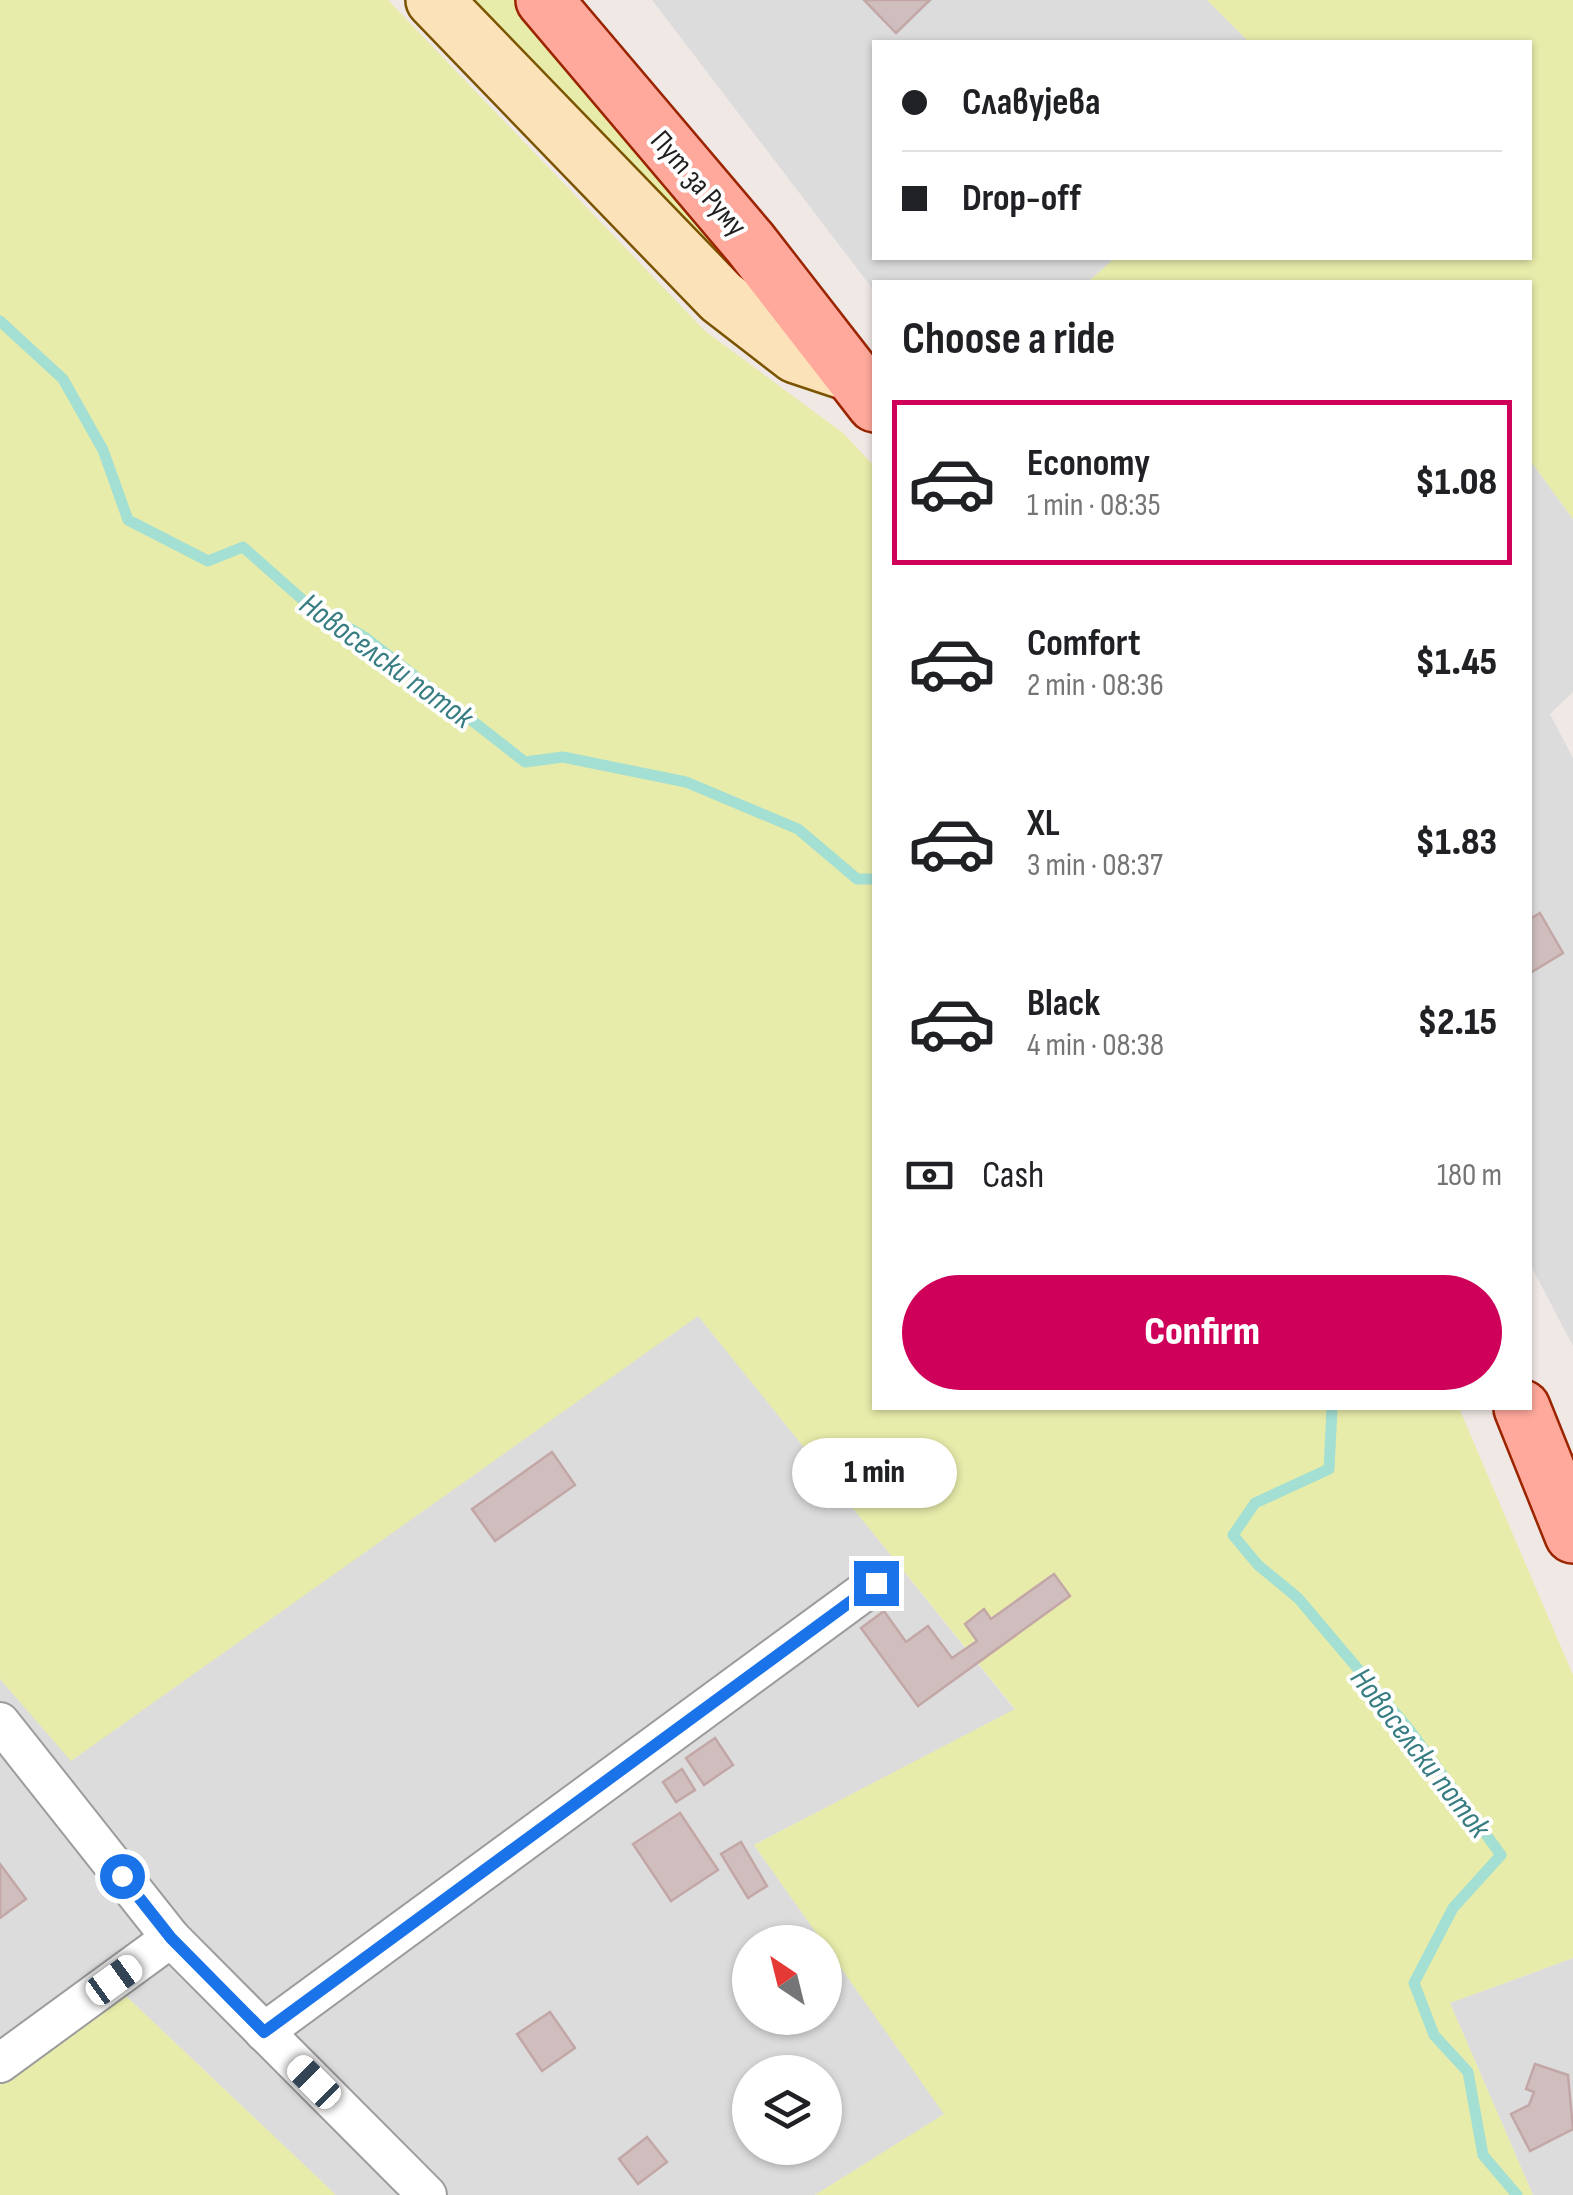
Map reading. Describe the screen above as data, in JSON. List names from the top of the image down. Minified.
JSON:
{"streets":{"main road":["Пут за Руму"]},"water":["Новоселски поток"],"north":"top left","page":{"banner":["Славујева","Drop-off"],"heading":"Choose a ride","list":[{"name":"Economy","note":"1 min · 08:35","value":"$1.08"},{"name":"Comfort","note":"2 min · 08:36","value":"$1.45"},{"name":"XL","note":"3 min · 08:37","value":"$1.83"},{"name":"Black","note":"4 min · 08:38","value":"$2.15"}],"pay":["Cash","180 m"],"buttons":"Confirm","bubble":"1 min"}}
